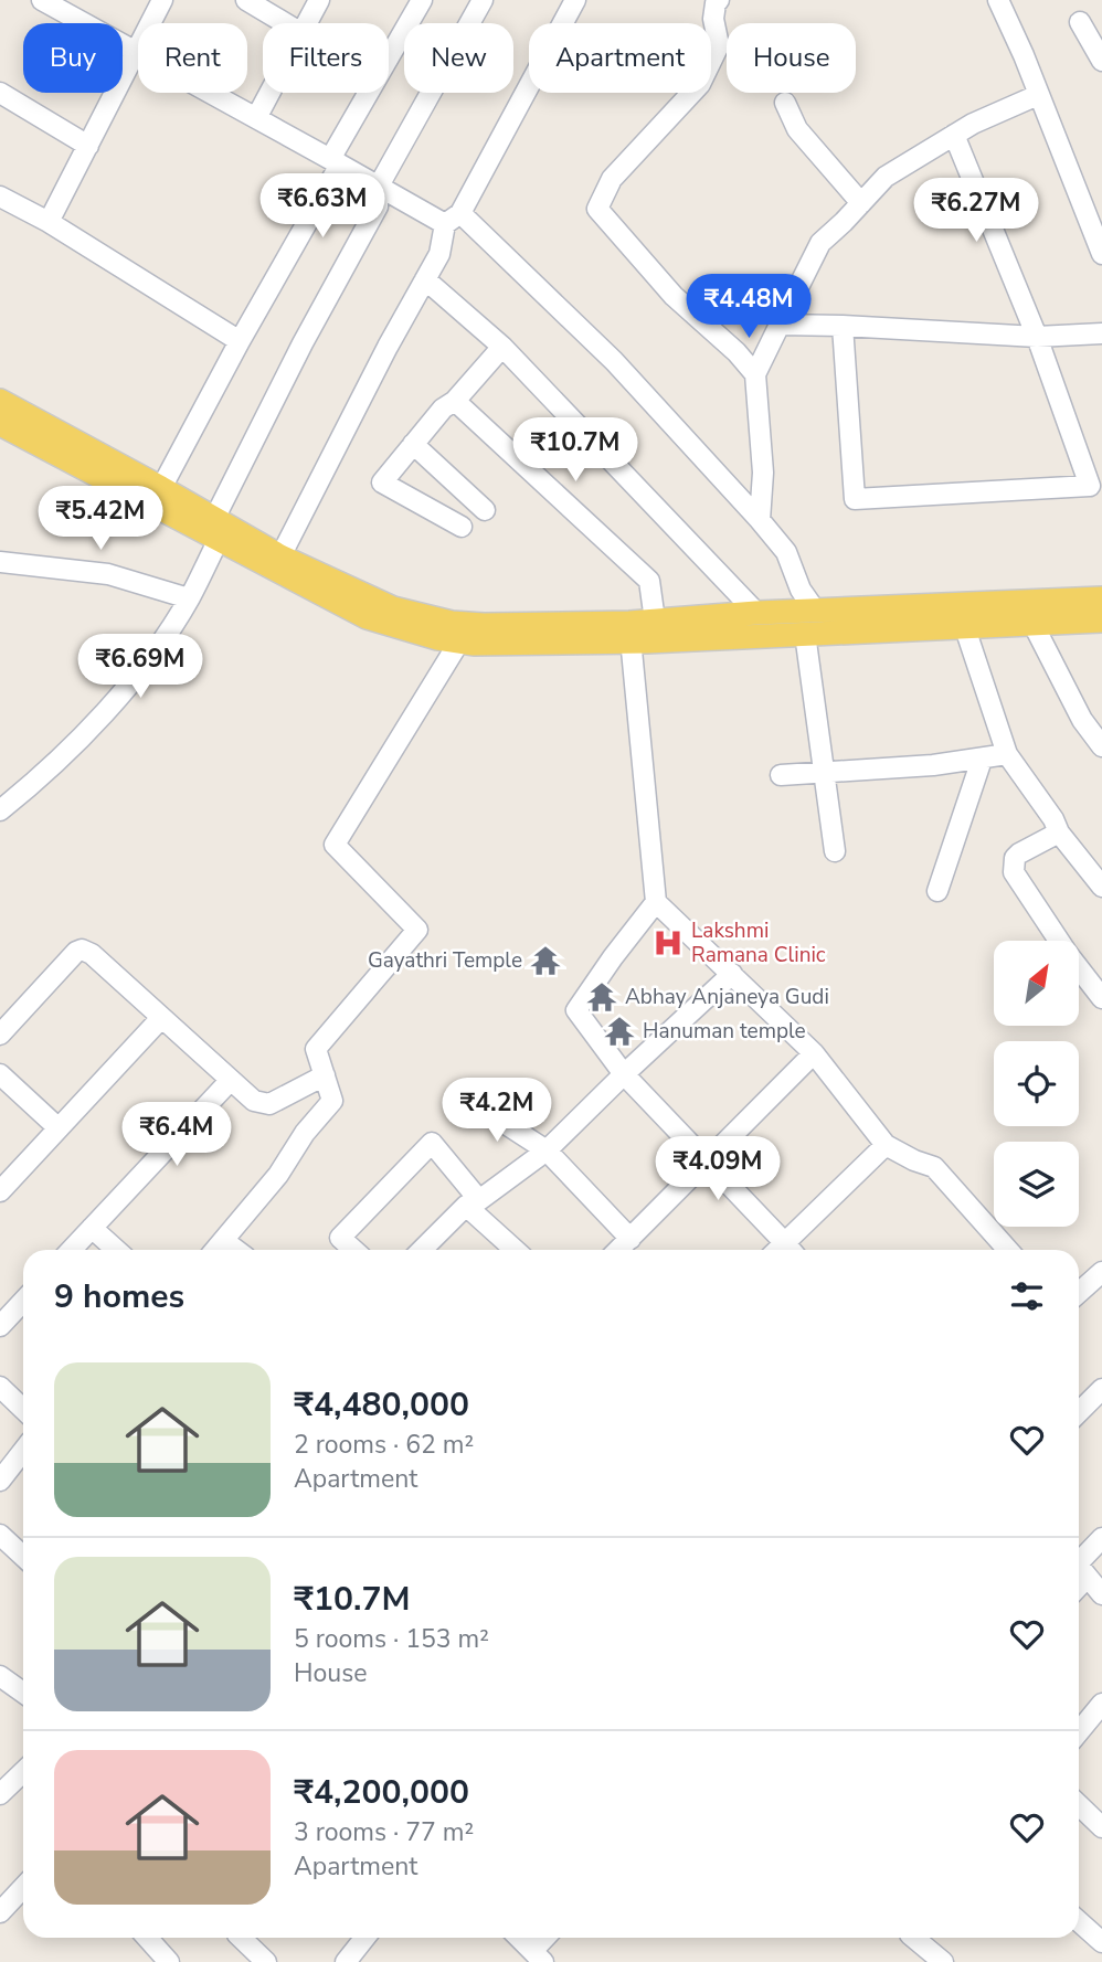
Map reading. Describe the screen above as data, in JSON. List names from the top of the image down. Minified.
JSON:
{"places":{"hospital":["Lakshmi Ramana Clinic"],"temple":["Gayathri Temple","Abhay Anjaneya Gudi","Hanuman temple"]},"north":"top right","page":{"chip":["Buy","Rent","Filters","New","Apartment","House"],"price":["₹6.63M","₹6.27M","₹4.48M","₹10.7M","₹5.42M","₹6.69M","₹4.2M","₹6.4M","₹4.09M"],"heading":"9 homes","list":[{"name":"₹4,480,000","note":"2 rooms · 62 m² · Apartment"},{"name":"₹10.7M","note":"5 rooms · 153 m² · House"},{"name":"₹4,200,000","note":"3 rooms · 77 m² · Apartment"}]}}
